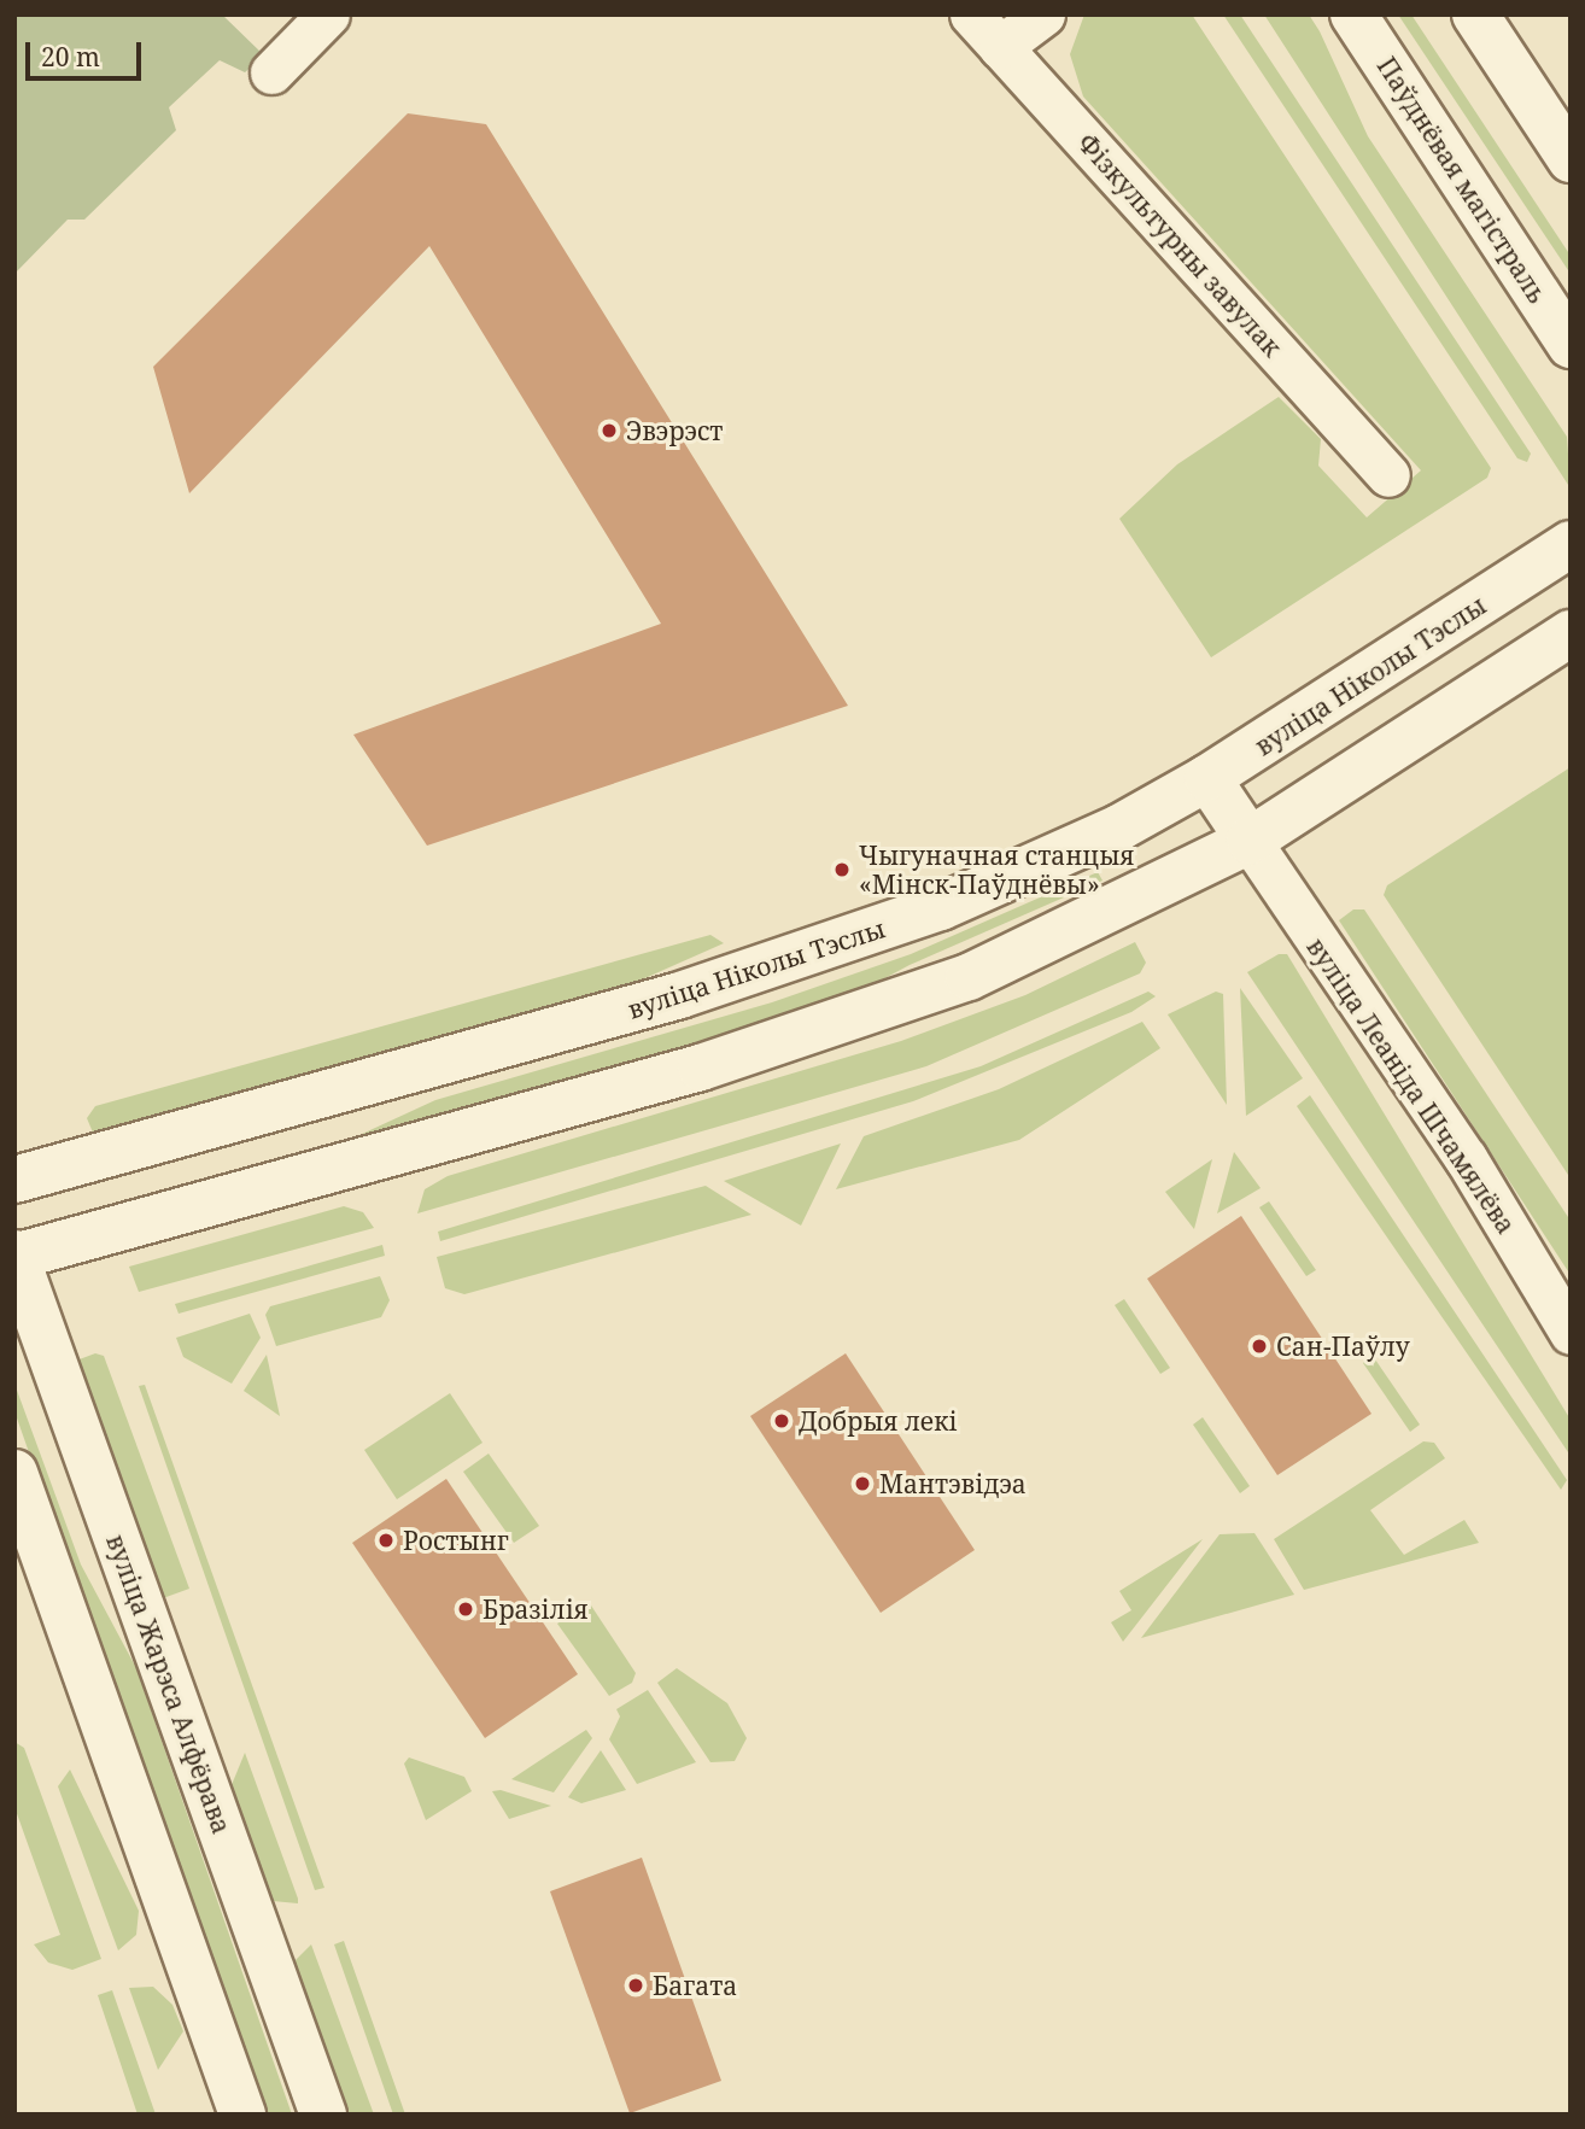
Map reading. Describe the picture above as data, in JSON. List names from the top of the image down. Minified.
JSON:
{"streets":{"main road":["Паўднёвая магістраль","вуліца Ніколы Тэслы","вуліца Жарэса Алфёрава"],"street":["Фізкультурны завулак","вуліца Леаніда Шчамялёва"]},"places":["Эвэрэст","Чыгуначная станцыя «Мінск-Паўднёвы»","Сан-Паўлу","Добрыя лекі","Мантэвідэа","Ростынг","Бразілія","Багата"],"scale_bar":"20 m"}
